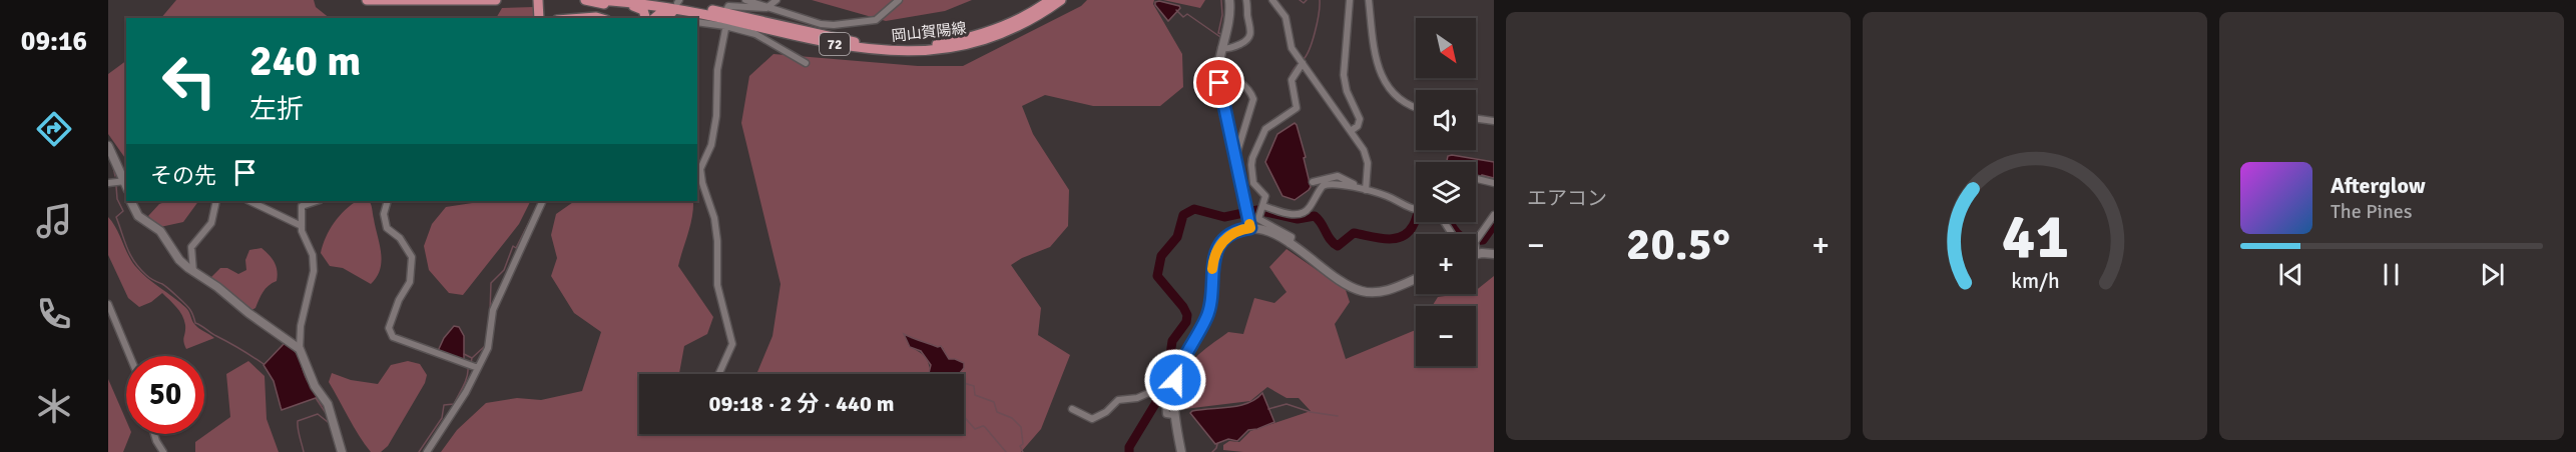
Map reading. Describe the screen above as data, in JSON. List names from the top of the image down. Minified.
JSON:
{"streets":{"main road":["岡山賀陽線","72"]},"north":"bottom right","page":{"tabs":"09:16","tile":"エアコン","map_buttons":["+","−"],"turn":["240 m","左折"],"then":"その先","song":["Afterglow","The Pines"],"heat":["−","20.5°","+"],"limit":"50","trip":"09:18 · 2 分 · 440 m","gauge":["41","km/h"]}}
